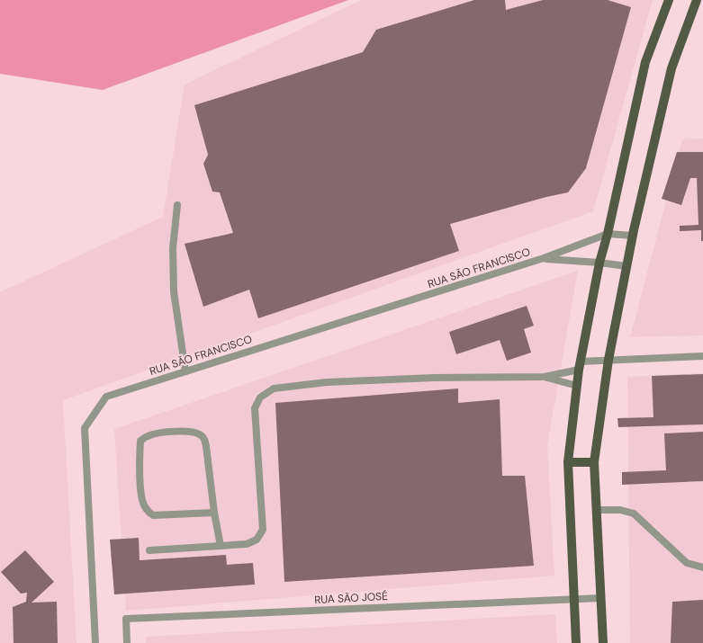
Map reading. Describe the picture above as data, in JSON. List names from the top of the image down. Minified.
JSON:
{"streets":{"street":["RUA SÃO FRANCISCO","RUA SÃO JOSÉ"]}}
